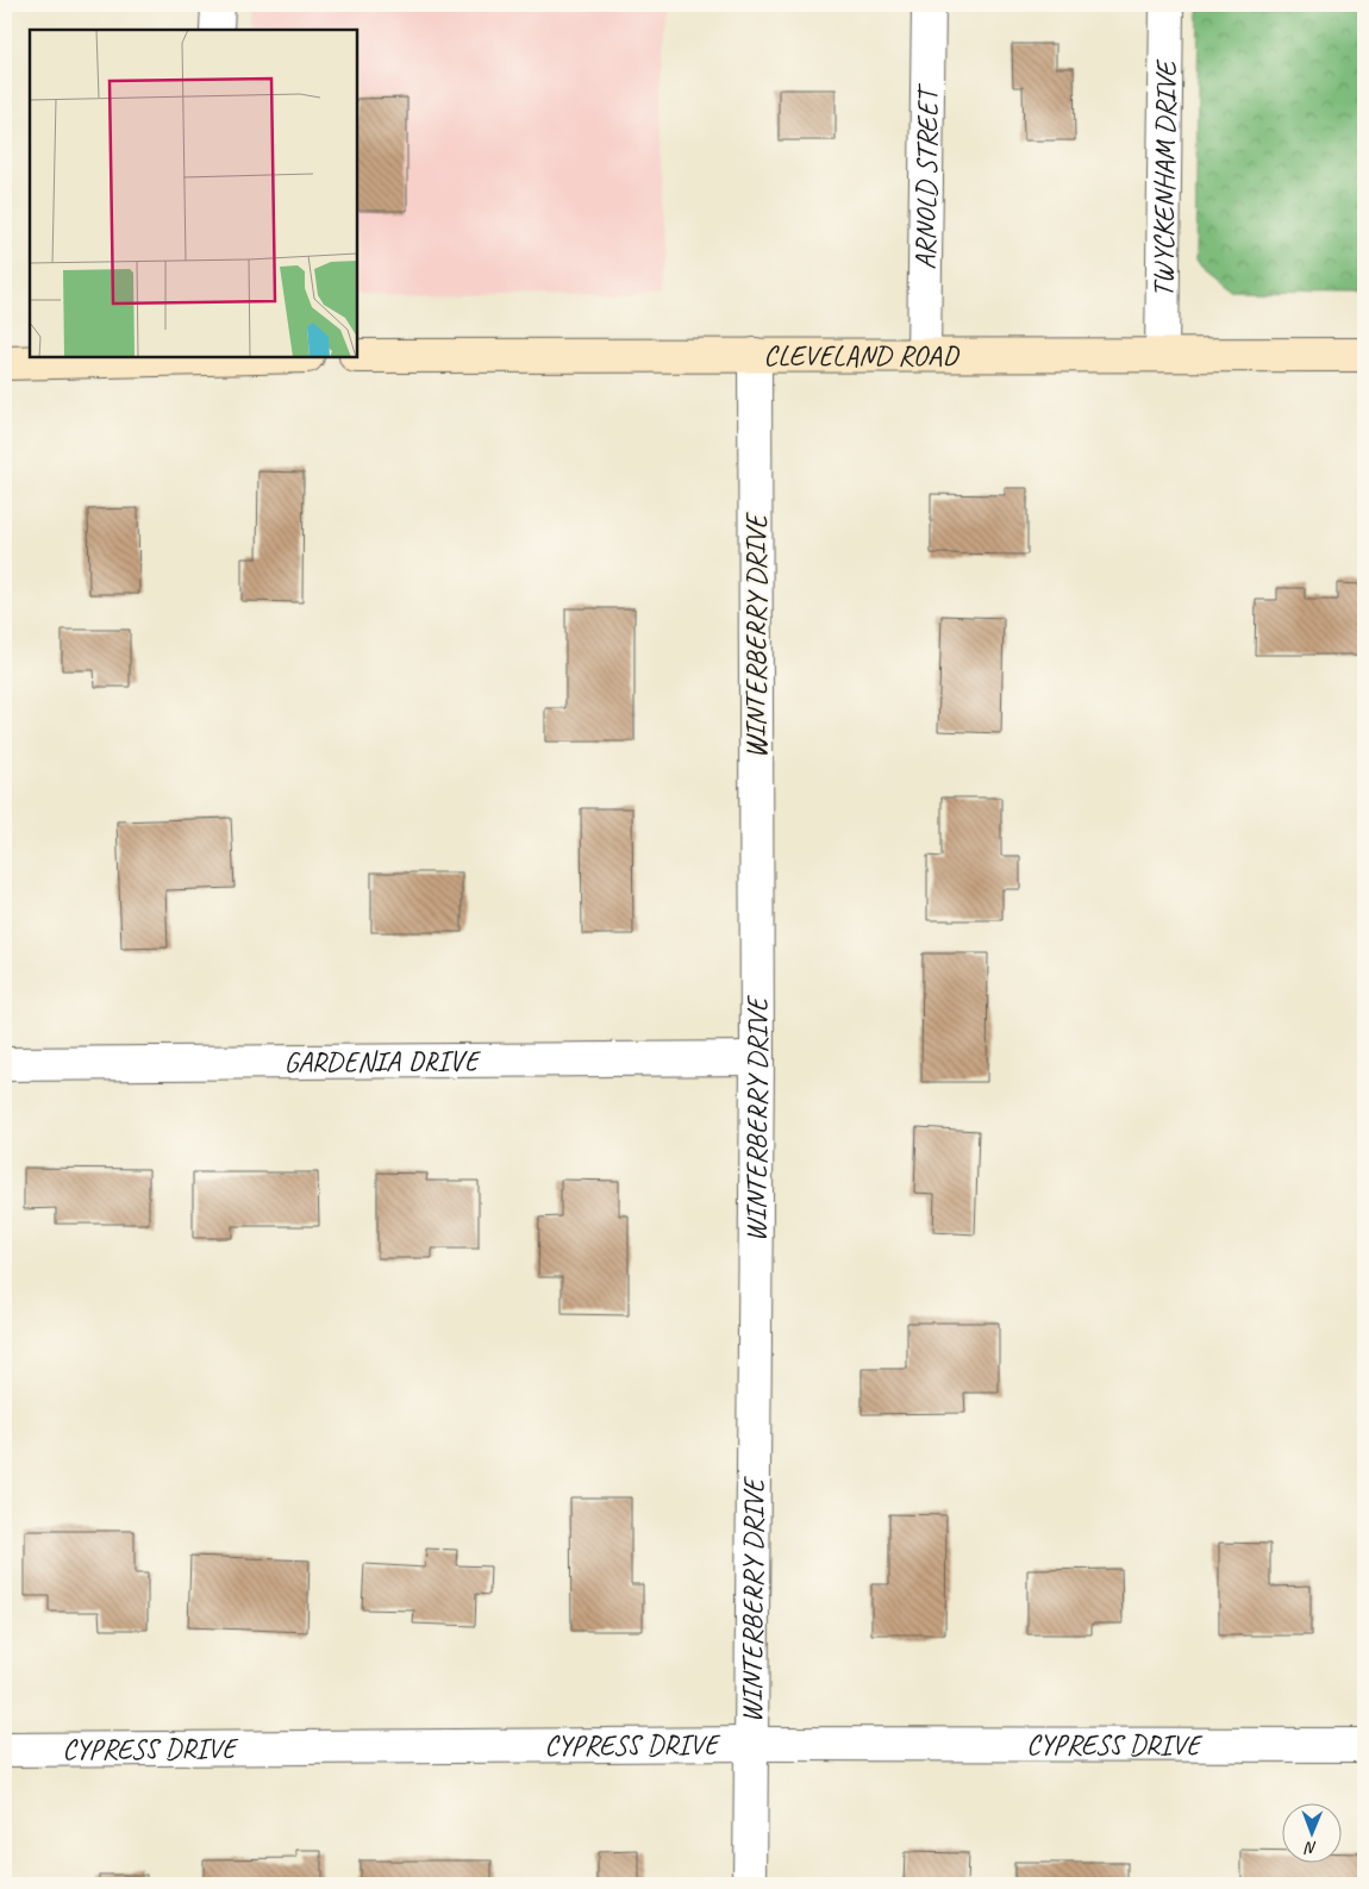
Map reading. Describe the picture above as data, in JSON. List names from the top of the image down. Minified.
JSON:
{"streets":{"main road":["CLEVELAND ROAD"],"street":["ARNOLD STREET","TWYCKENHAM DRIVE","WINTERBERRY DRIVE","GARDENIA DRIVE","CYPRESS DRIVE"]},"crossings":[["ARNOLD STREET","CLEVELAND ROAD"],["TWYCKENHAM DRIVE","CLEVELAND ROAD"],["CLEVELAND ROAD","WINTERBERRY DRIVE"],["WINTERBERRY DRIVE","GARDENIA DRIVE"],["WINTERBERRY DRIVE","CYPRESS DRIVE"]],"north":"bottom"}
